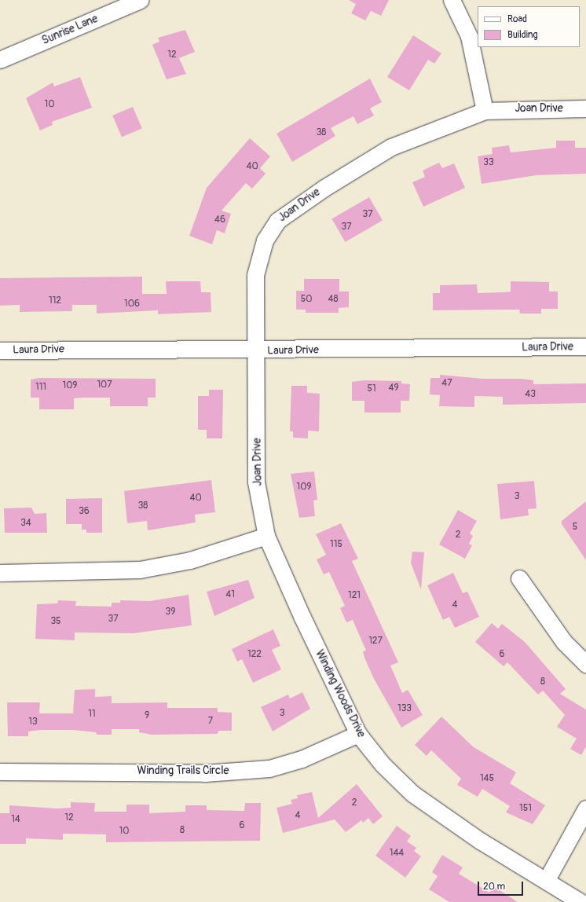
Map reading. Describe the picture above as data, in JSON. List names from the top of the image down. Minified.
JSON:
{"streets":{"street":["Sunrise Lane","Joan Drive","Laura Drive","Winding Woods Drive","Winding Trails Circle"]},"crossings":[["Joan Drive","Laura Drive"],["Joan Drive","Winding Woods Drive"],["Winding Woods Drive","Winding Trails Circle"]],"house_numbers":["12","10","38","33","40","37","46","37","50","48","112","106","47","107","109","111","49","51","43","109","3","40","38","36","34","5","2","115","41","121","4","39","37","35","127","122","6","8","133","3","11","9","7","13","145","2","151","4","12","14","6","8","10","144"],"legend":["Road","Building"],"scale_bar":"20 m"}
